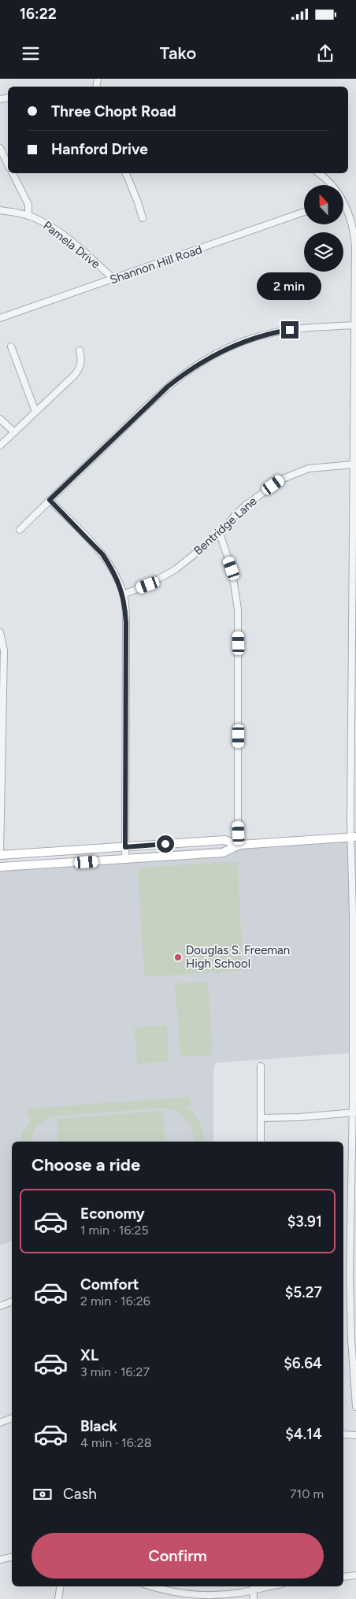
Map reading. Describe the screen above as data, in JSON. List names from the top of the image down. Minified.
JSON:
{"streets":{"street":["Pamela Drive","Shannon Hill Road","Bentridge Lane"]},"crossings":[["Pamela Drive","Shannon Hill Road"]],"places":["Douglas S. Freeman High School"],"north":"top","page":{"status":"16:22","header":"Tako","banner":["Three Chopt Road","Hanford Drive"],"bubble":"2 min","heading":"Choose a ride","list":[{"name":"Economy","note":"1 min · 16:25","value":"$3.91"},{"name":"Comfort","note":"2 min · 16:26","value":"$5.27"},{"name":"XL","note":"3 min · 16:27","value":"$6.64"},{"name":"Black","note":"4 min · 16:28","value":"$4.14"}],"pay":["Cash","710 m"],"buttons":"Confirm"}}
